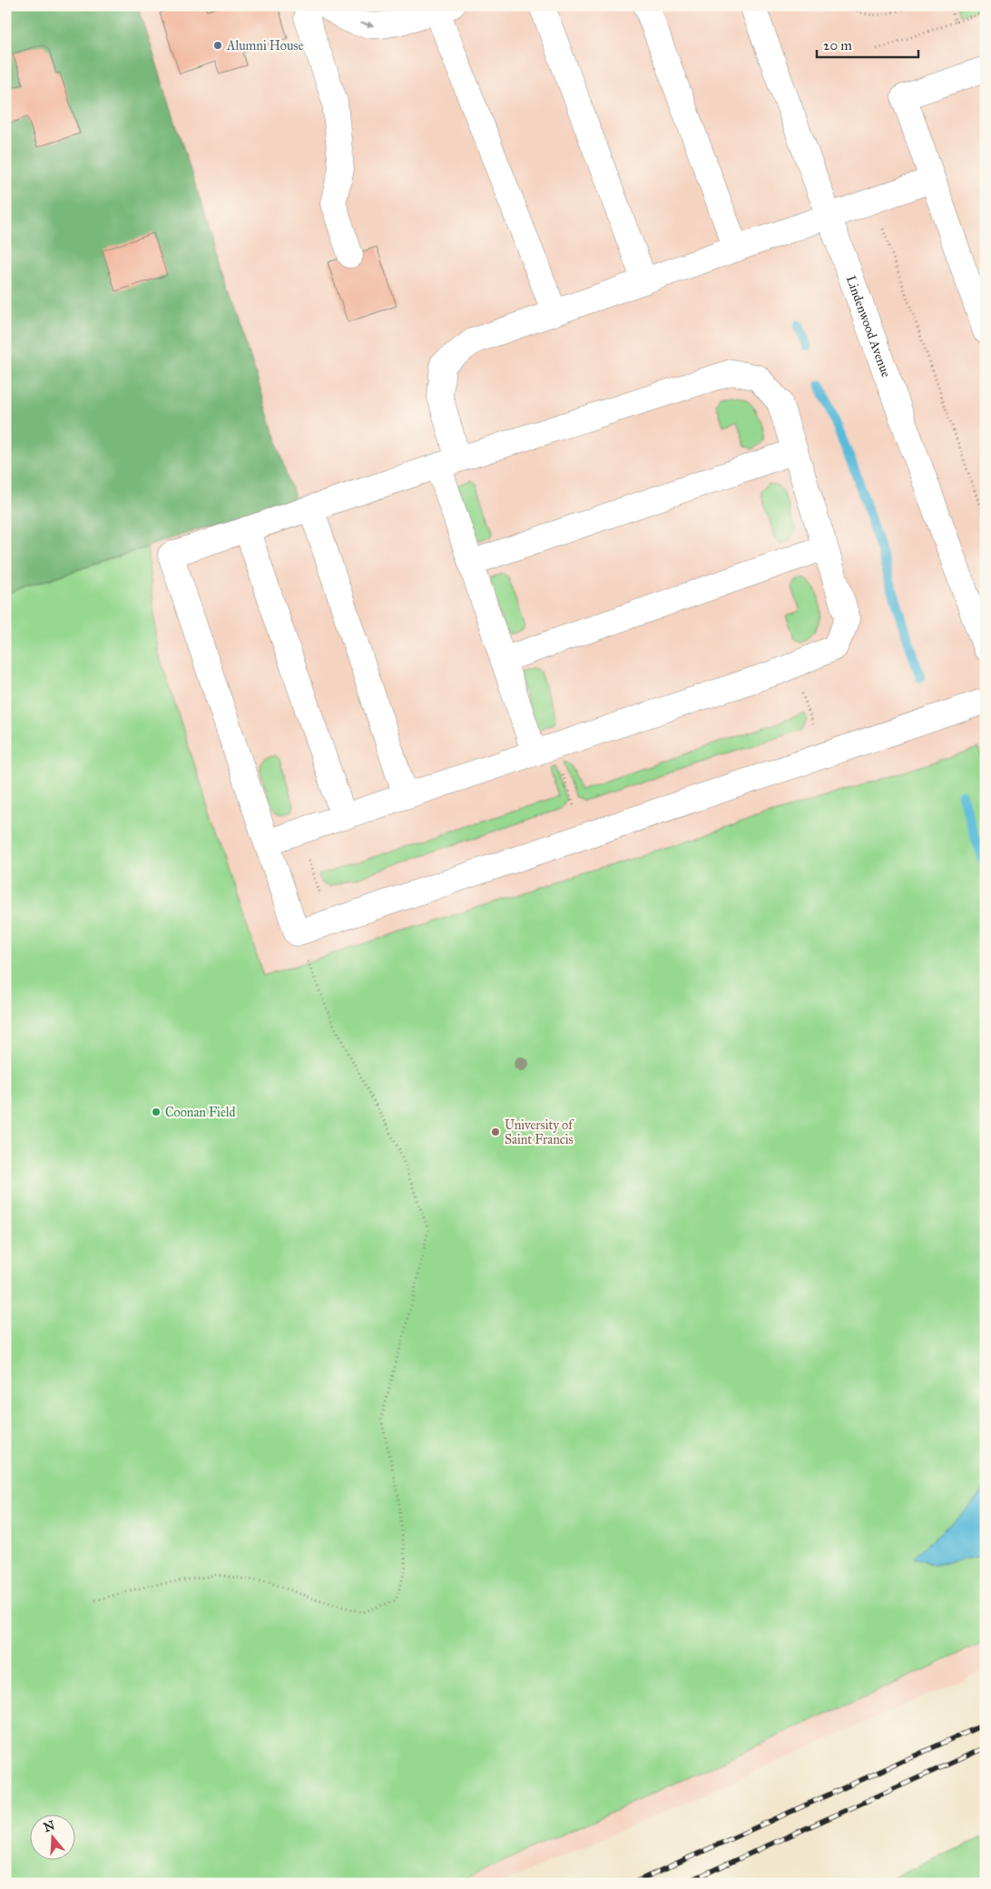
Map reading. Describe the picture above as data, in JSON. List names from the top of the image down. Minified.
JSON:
{"streets":{"street":["Lindenwood Avenue"]},"places":["Alumni House","Coonan Field","University of Saint Francis"],"scale_bar":"20 m","north":"top"}
